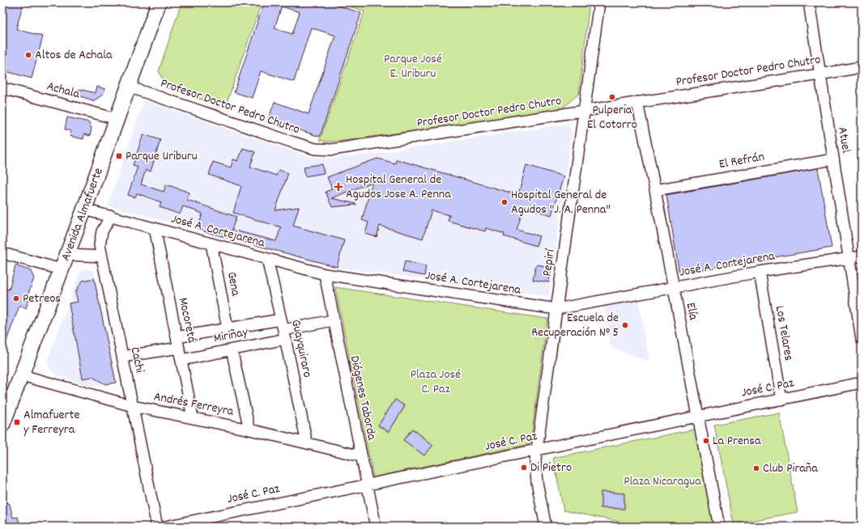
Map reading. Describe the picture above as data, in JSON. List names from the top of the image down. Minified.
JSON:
{"streets":{"main road":["Avenida Almafuerte"],"street":["Profesor Doctor Pedro Chutro","Achala","Atuel","El Refrán","José A. Cortejarena","Pepirí","Gena","Elía","Mocoretá","Los Telares","Miriñay","Guayquiraro","Cachi","José C. Paz","Diógenes Taborda","Andrés Ferreyra"]},"crossings":[["Profesor Doctor Pedro Chutro","Atuel"],["Profesor Doctor Pedro Chutro","Avenida Almafuerte"],["Profesor Doctor Pedro Chutro","Pepirí"],["Profesor Doctor Pedro Chutro","Elía"],["Achala","Avenida Almafuerte"],["Atuel","El Refrán"],["Atuel","José A. Cortejarena"],["El Refrán","Elía"],["Avenida Almafuerte","José A. Cortejarena"],["Avenida Almafuerte","Andrés Ferreyra"],["José A. Cortejarena","Pepirí"],["José A. Cortejarena","Gena"],["José A. Cortejarena","Elía"],["José A. Cortejarena","Mocoretá"],["José A. Cortejarena","Los Telares"],["José A. Cortejarena","Guayquiraro"],["José A. Cortejarena","Cachi"],["José A. Cortejarena","Diógenes Taborda"],["Pepirí","José C. Paz"],["Gena","Miriñay"],["Elía","José C. Paz"],["Mocoretá","Miriñay"],["Mocoretá","Andrés Ferreyra"],["Los Telares","José C. Paz"],["Miriñay","Guayquiraro"],["Miriñay","Diógenes Taborda"],["Guayquiraro","Andrés Ferreyra"],["Cachi","Andrés Ferreyra"],["José C. Paz","Diógenes Taborda"],["Diógenes Taborda","Andrés Ferreyra"]],"parks":["Parque José E. Uriburu","Plaza José C. Paz","Plaza Nicaragua"],"places":{"other":["Altos de Achala","Pulperia El Cotorro","Hospital General de Agudos \"J. A. Penna\"","Petreos","Escuela de Recuperación N° 5","La Prensa","Di Pietro","Club Piraña"],"transit":["Parque Uriburu","Almafuerte y Ferreyra"],"health":["Hospital General de Agudos Jose A. Penna"]}}
